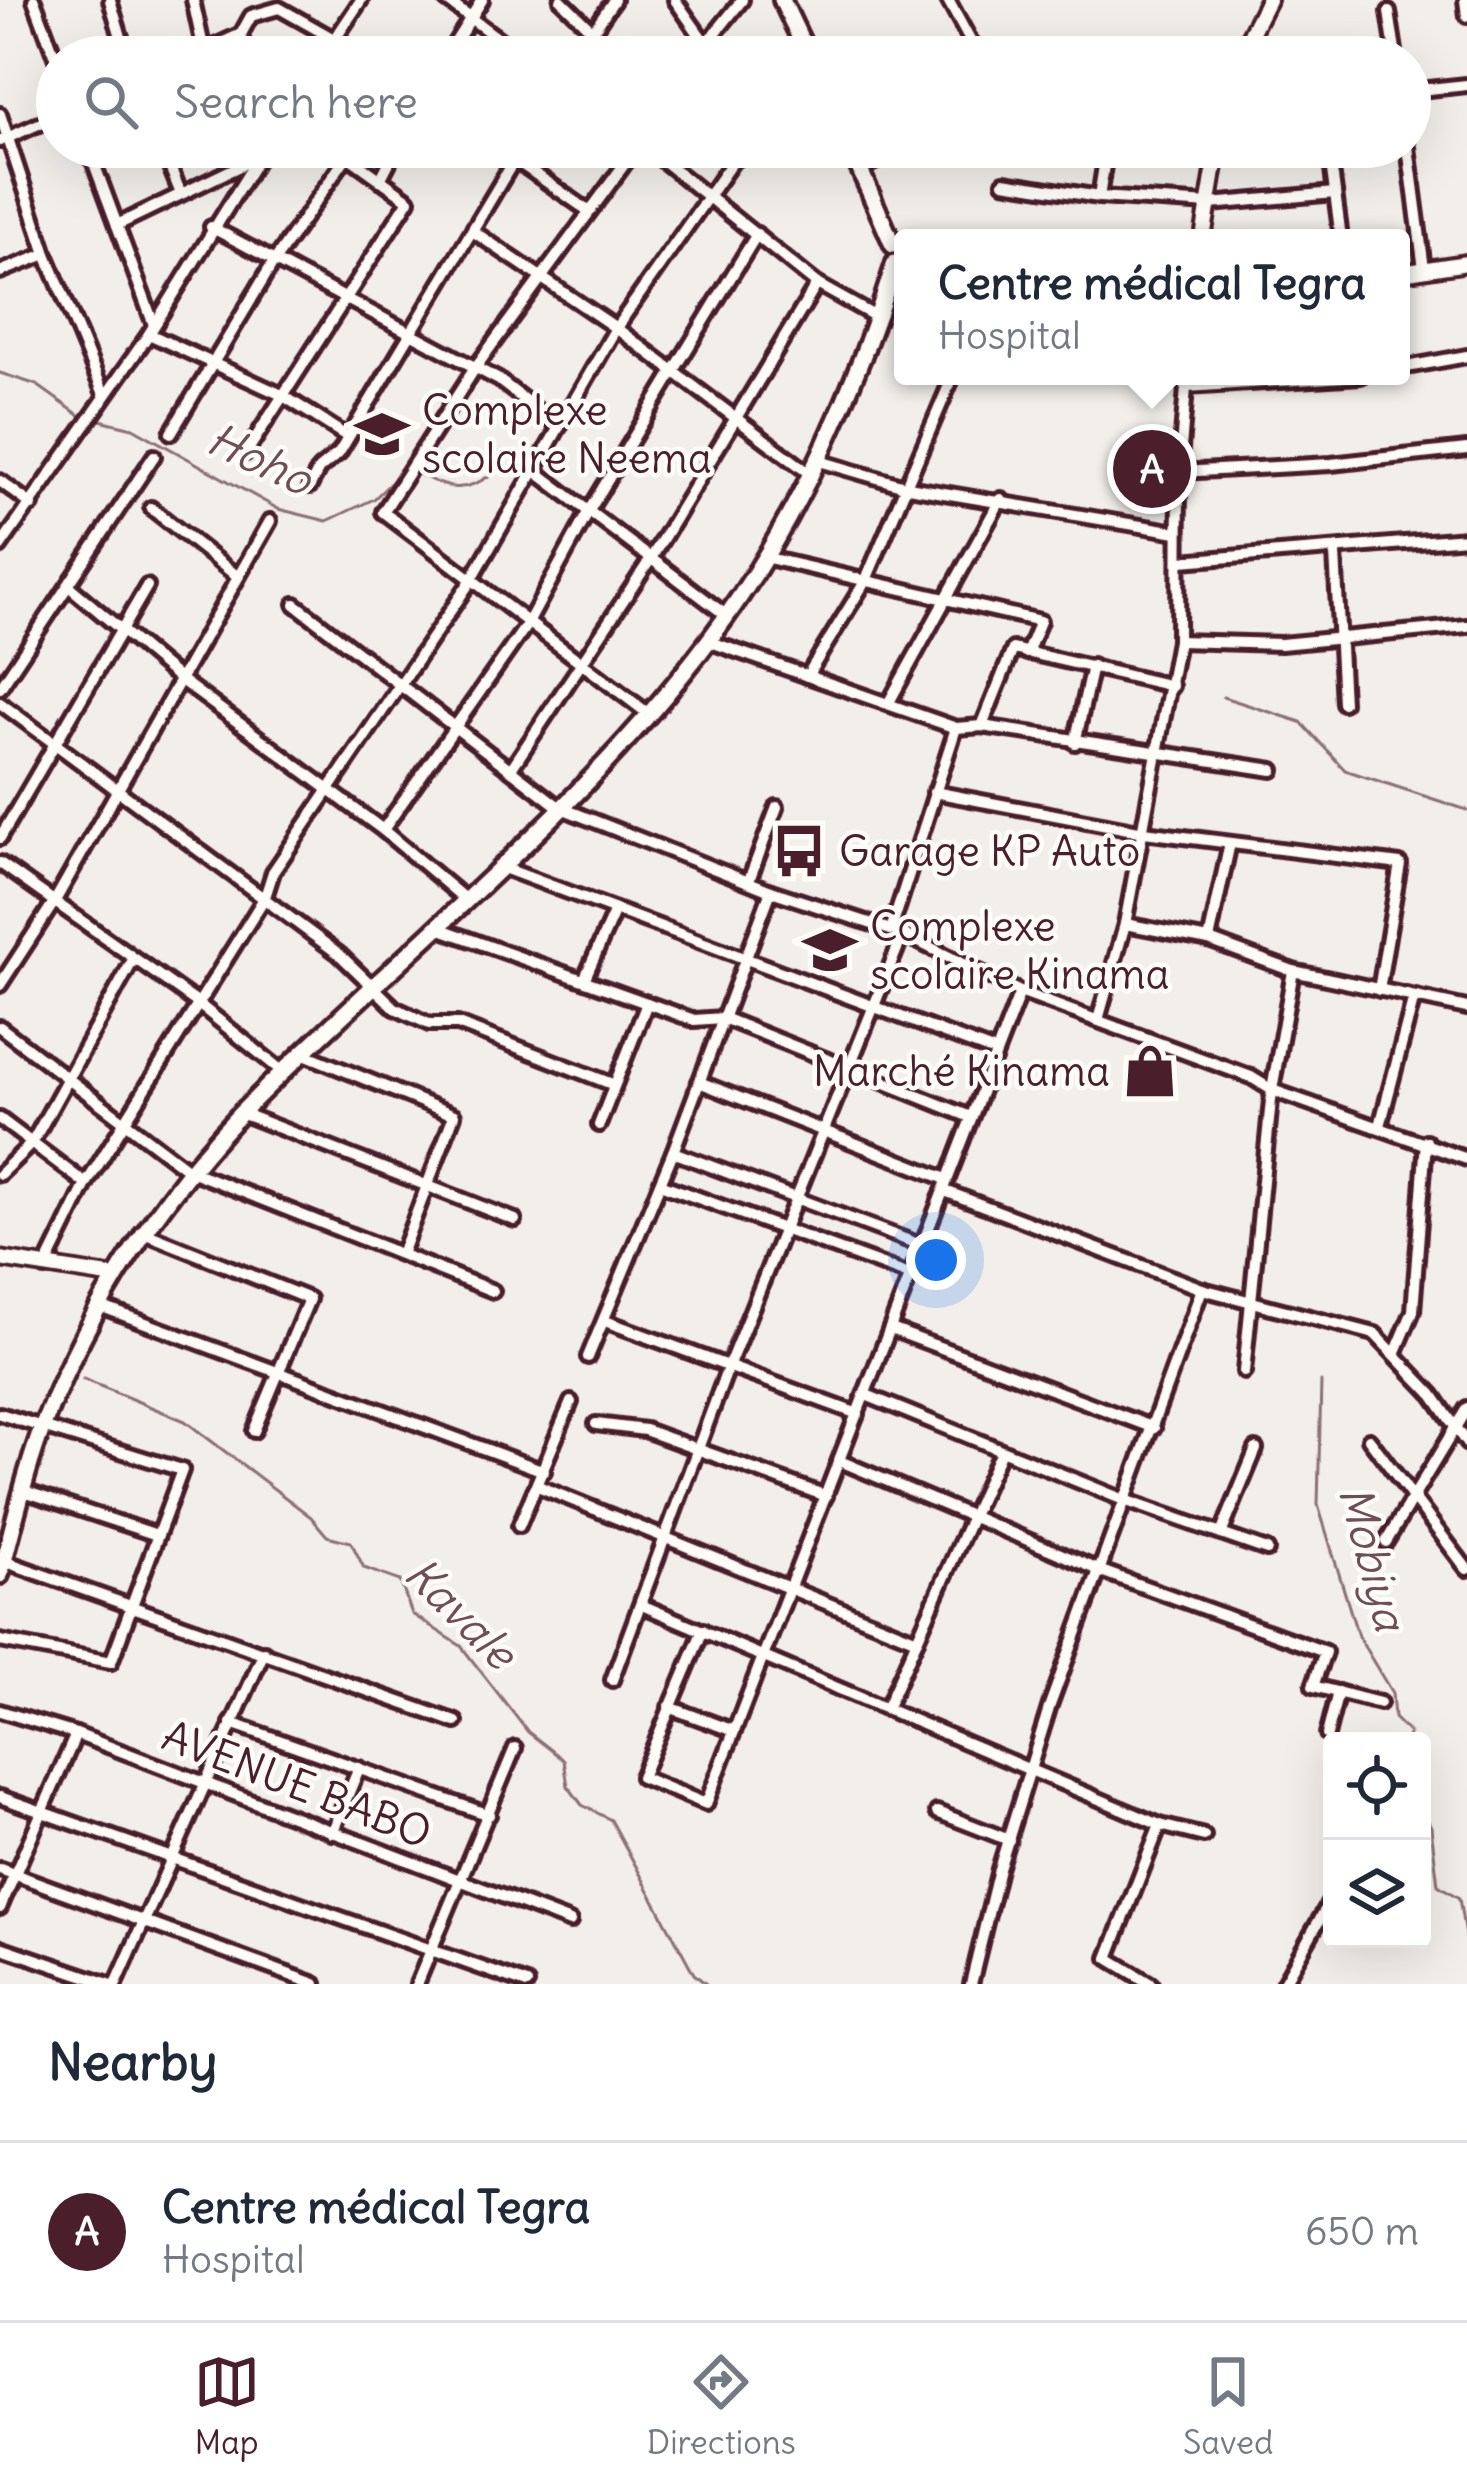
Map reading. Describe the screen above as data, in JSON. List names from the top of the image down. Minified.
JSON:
{"streets":{"street":["AVENUE BABO"]},"water":["Hoho","Mobiya","Kavale"],"places":{"school or university":["Complexe scolaire Neema","Complexe scolaire Kinama"],"bus stop":["Garage KP Auto"],"shop":["Marché Kinama"]},"page":{"search":"Search here","popup":["Centre médical Tegra","Hospital"],"pins":"A","heading":"Nearby","list":[{"mark":"A","name":"Centre médical Tegra","note":"Hospital","value":"650 m"}],"nav":["Map","Directions","Saved"]}}
